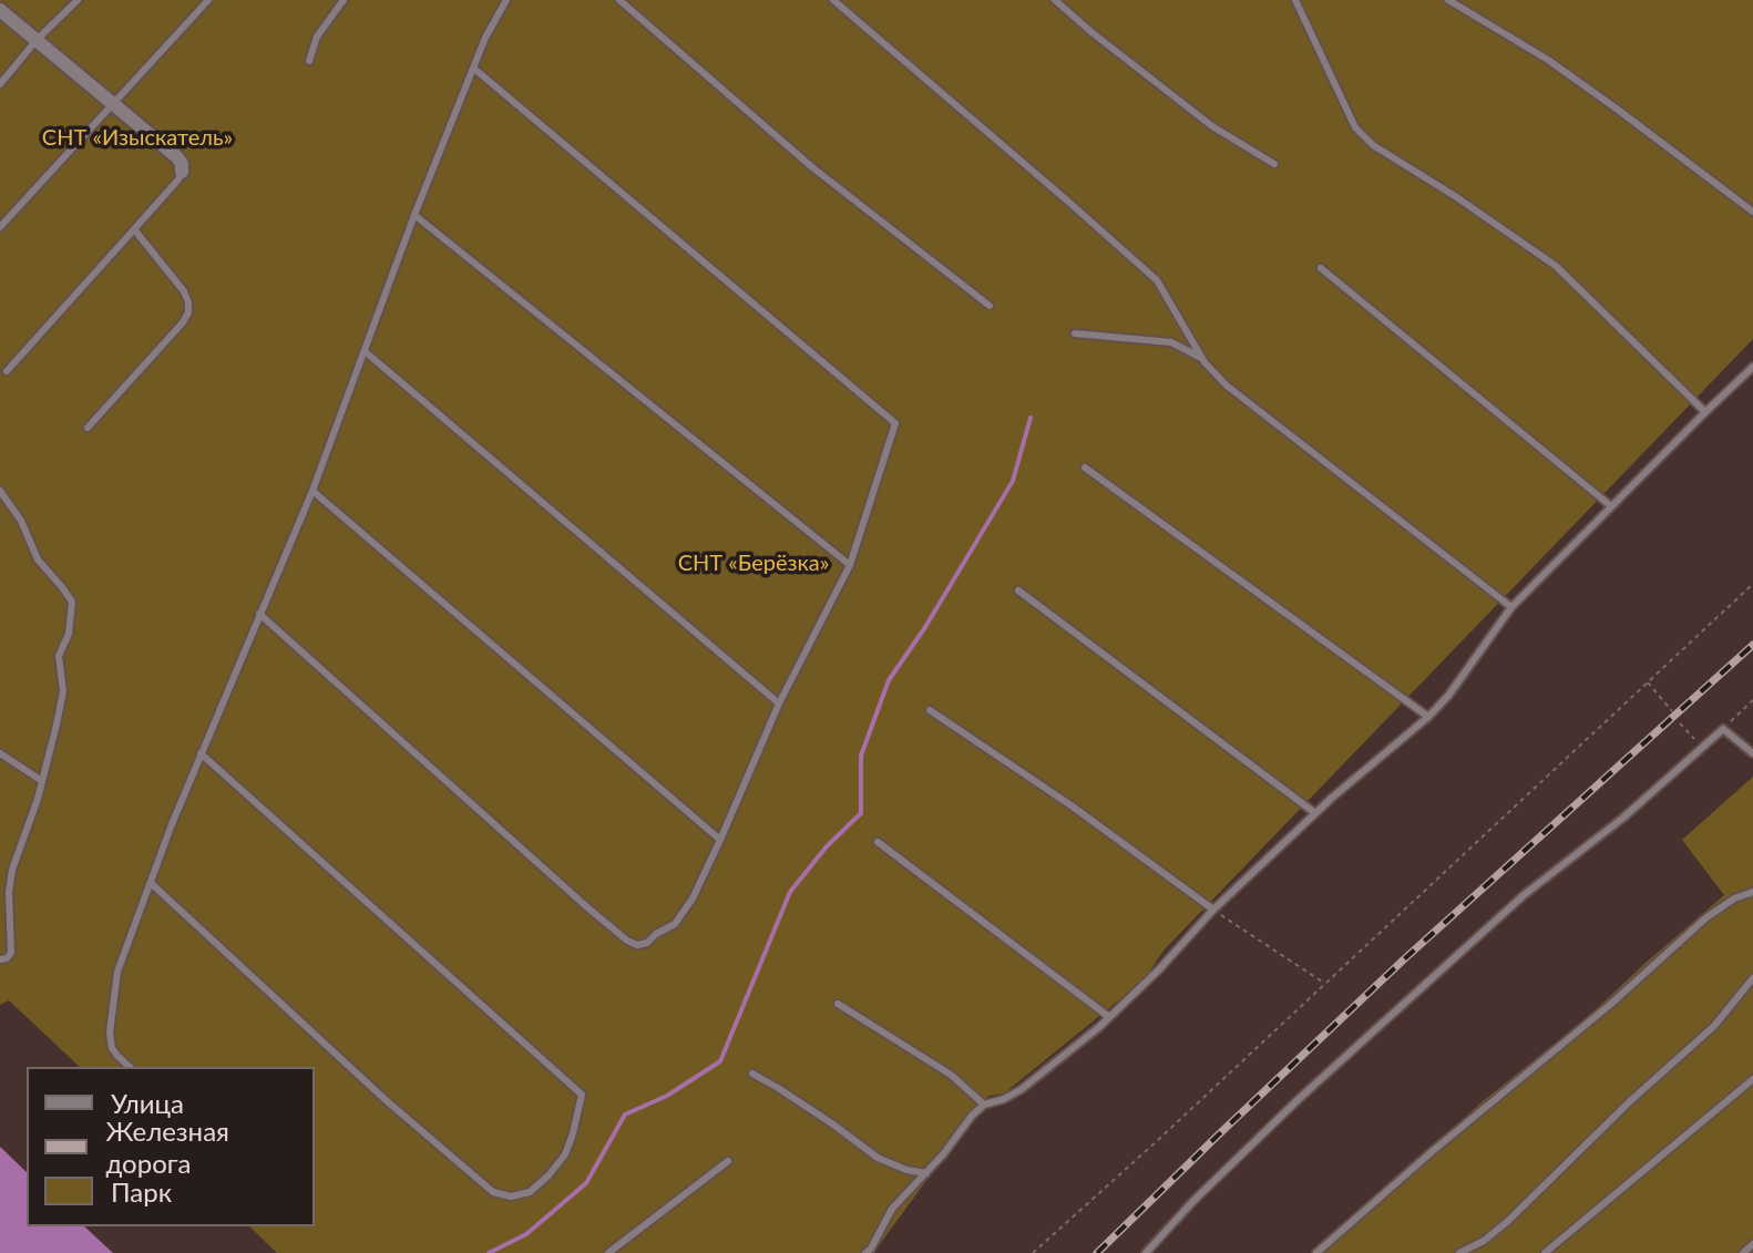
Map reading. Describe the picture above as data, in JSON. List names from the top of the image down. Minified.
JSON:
{"parks":["СНТ «Изыскатель»","СНТ «Берёзка»"],"legend":["Улица","Железная дорога","Парк"]}
